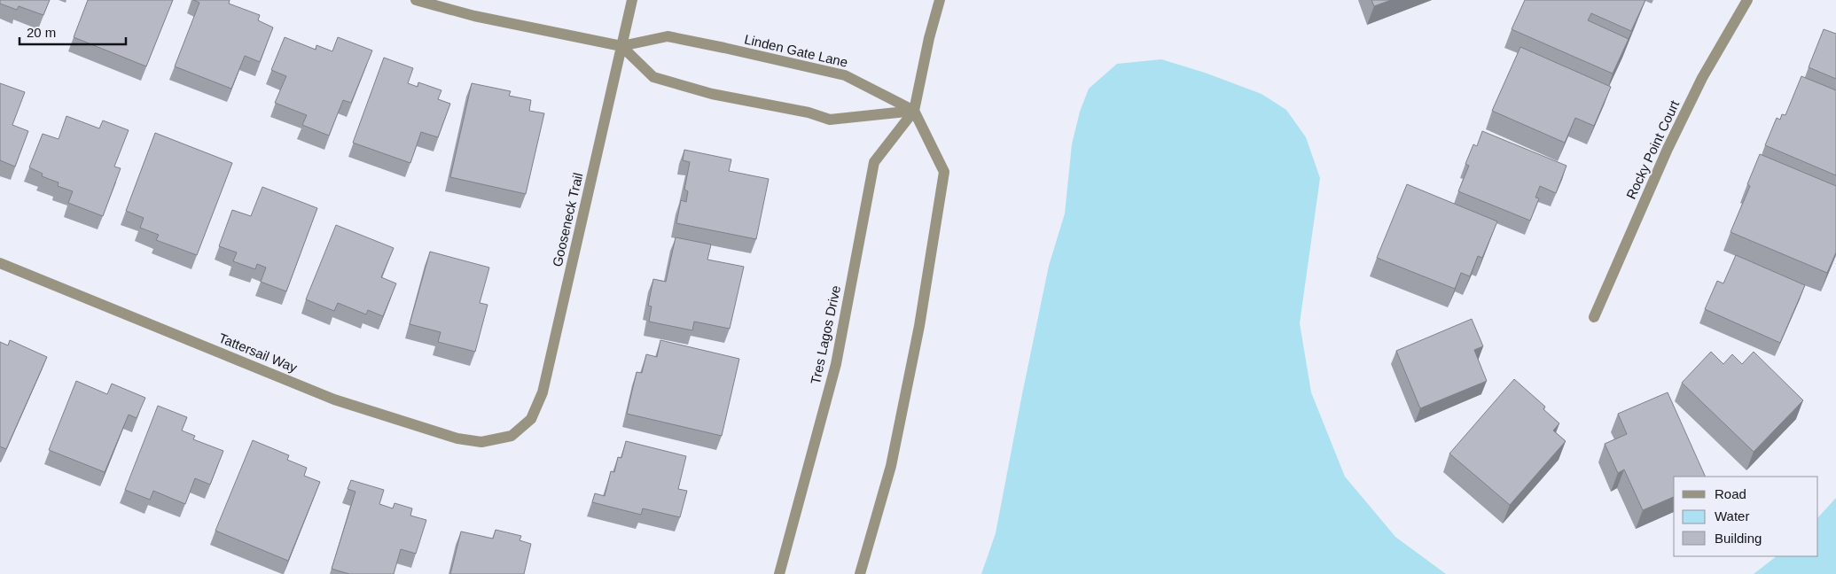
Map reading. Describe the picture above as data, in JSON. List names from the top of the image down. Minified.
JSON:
{"streets":{"street":["Linden Gate Lane","Rocky Point Court","Gooseneck Trail","Tres Lagos Drive","Tattersail Way"]},"crossings":[["Linden Gate Lane","Gooseneck Trail"],["Linden Gate Lane","Tres Lagos Drive"],["Gooseneck Trail","Tattersail Way"]],"legend":["Road","Water","Building"],"scale_bar":"20 m"}
